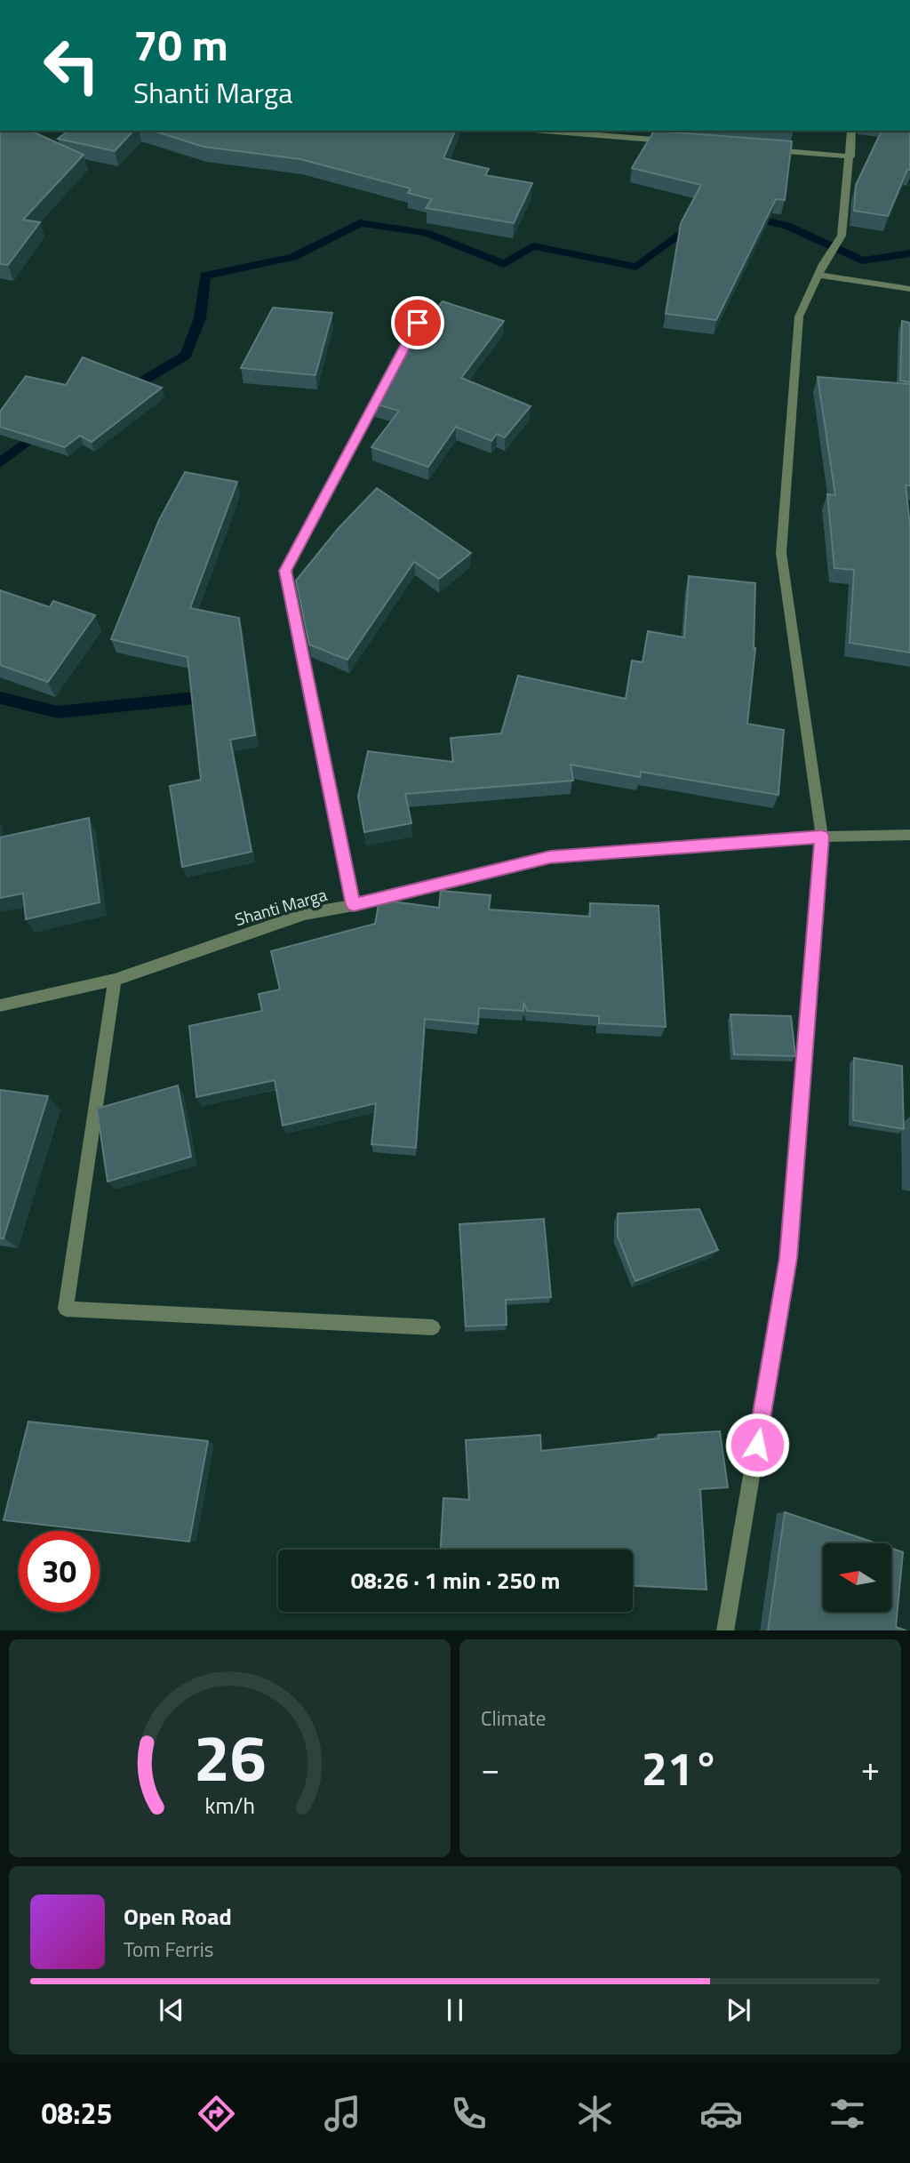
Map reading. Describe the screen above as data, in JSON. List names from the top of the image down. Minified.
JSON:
{"streets":{"street":["Shanti Marga"]},"north":"left","page":{"turn":["70 m","Shanti Marga"],"limit":"30","trip":"08:26 · 1 min · 250 m","tile":"Climate","heat":["−","21°","+"],"song":["Open Road","Tom Ferris"],"tabs":"08:25","gauge":["26","km/h"]}}
